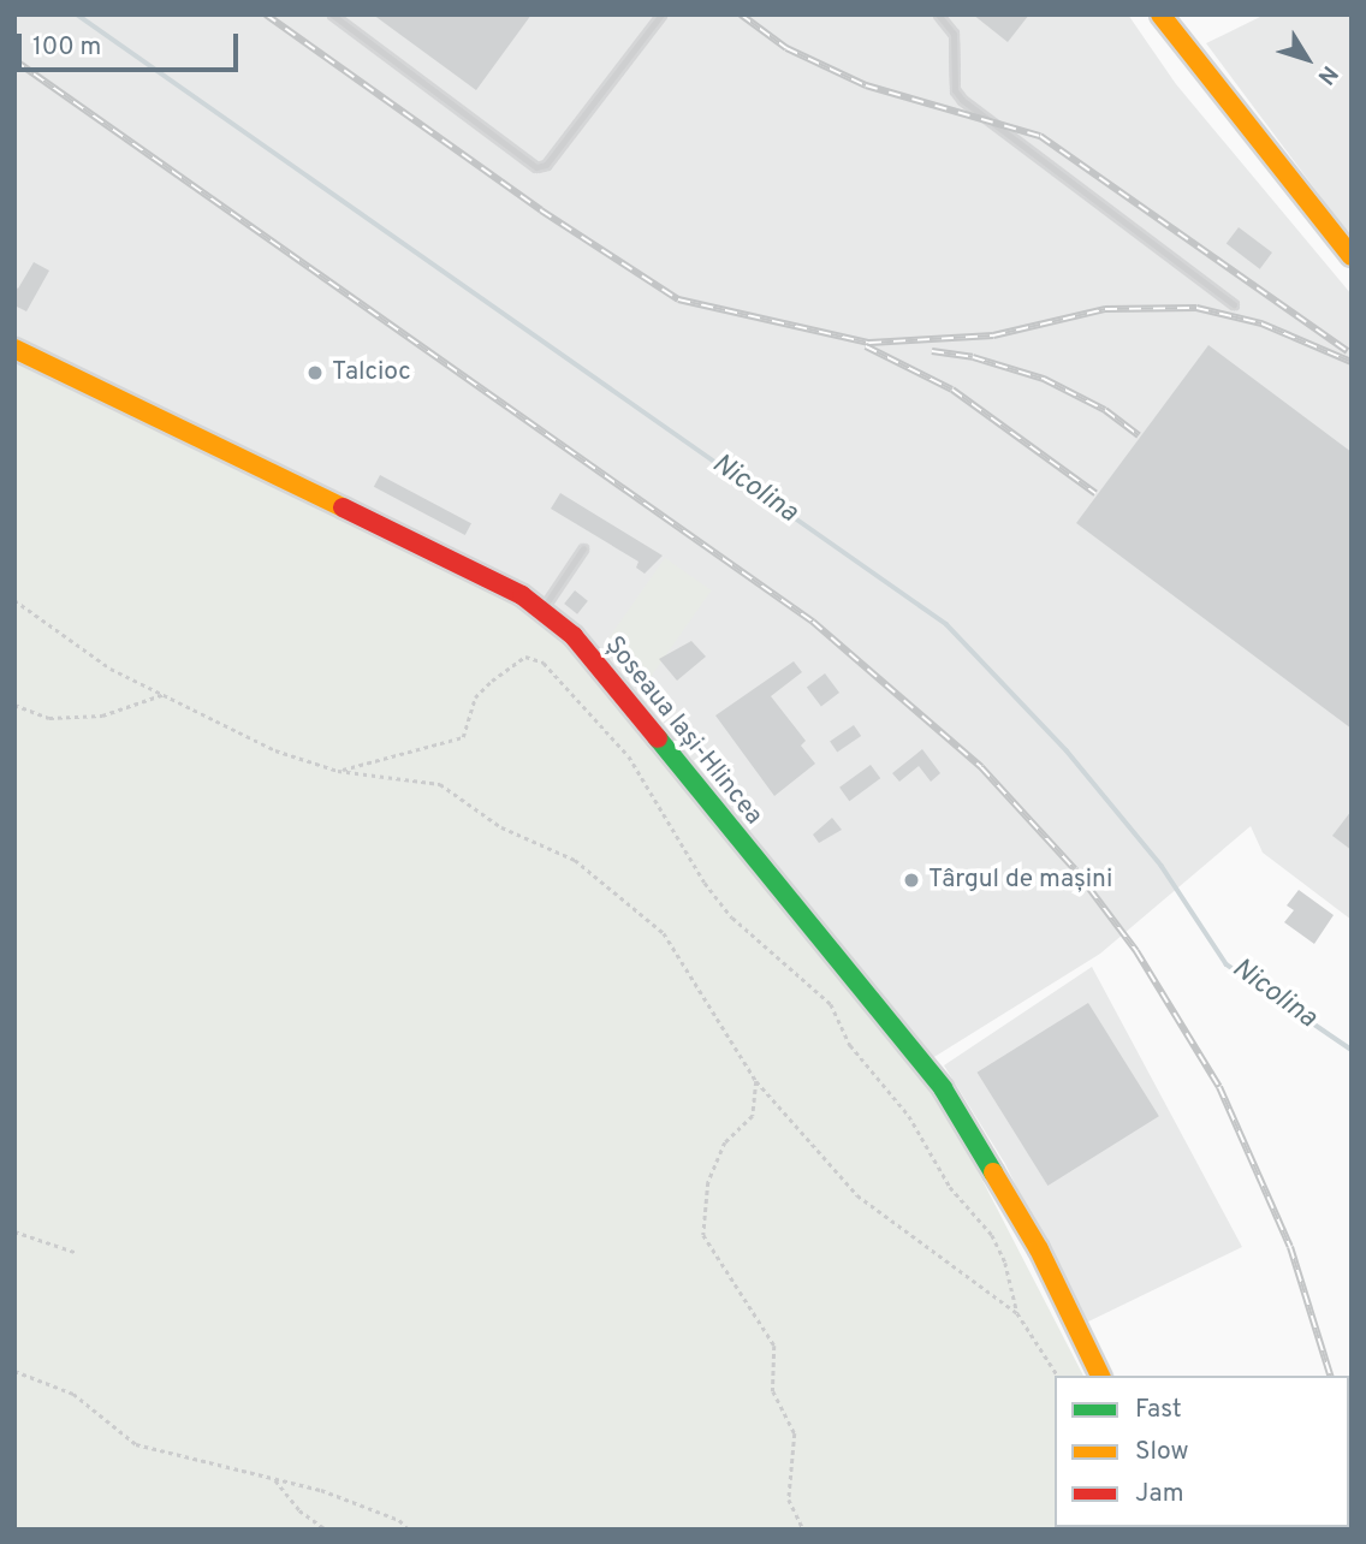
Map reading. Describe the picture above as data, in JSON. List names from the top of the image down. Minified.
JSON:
{"streets":{"street":["Șoseaua Iași-Hlincea"]},"water":["Nicolina"],"places":["Talcioc","Târgul de mașini"],"legend":["Fast","Slow","Jam"],"scale_bar":"100 m","north":"bottom right"}
